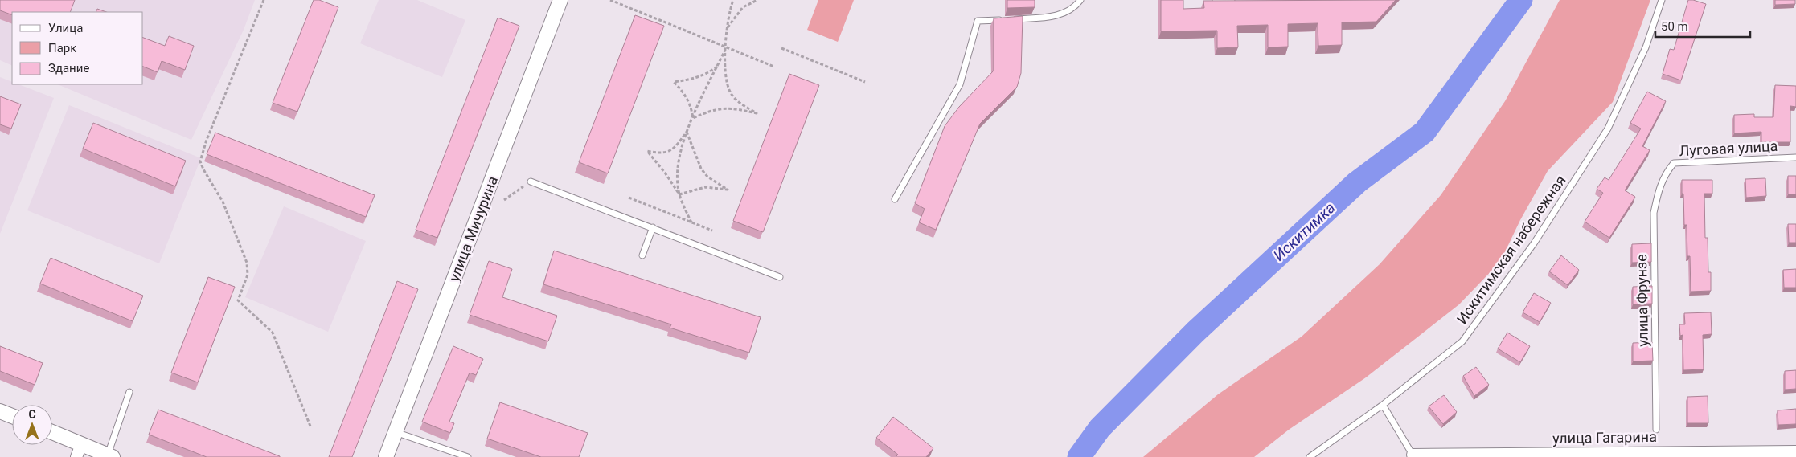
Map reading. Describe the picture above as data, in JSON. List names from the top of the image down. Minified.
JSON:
{"streets":{"street":["улица Мичурина","улица Гагарина"],"lane":["Луговая улица","Искитимская набережная","улица Фрунзе"]},"crossings":[["Луговая улица","улица Фрунзе"]],"water":["Искитимка"],"legend":["Улица","Парк","Здание"],"scale_bar":"50 m","north":"top"}
